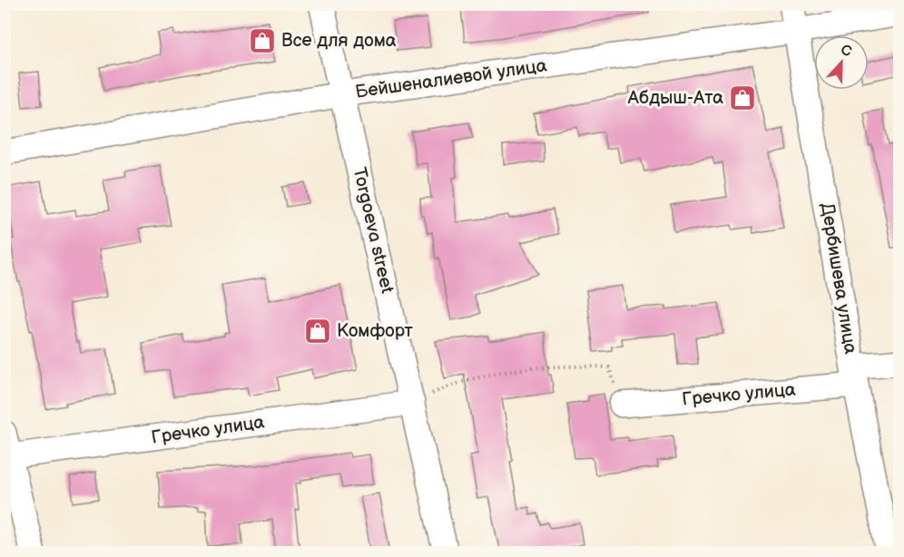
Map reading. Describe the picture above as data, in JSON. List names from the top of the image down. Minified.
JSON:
{"streets":{"street":["Бейшеналиевой улица","Torgoeva street","Дербишева улица","Гречко улица"]},"crossings":[["Бейшеналиевой улица","Torgoeva street"],["Бейшеналиевой улица","Дербишева улица"],["Torgoeva street","Гречко улица"],["Дербишева улица","Гречко улица"]],"places":{"shop":["Все для дома","Абдыш-Ата","Комфорт"]},"north":"top"}
